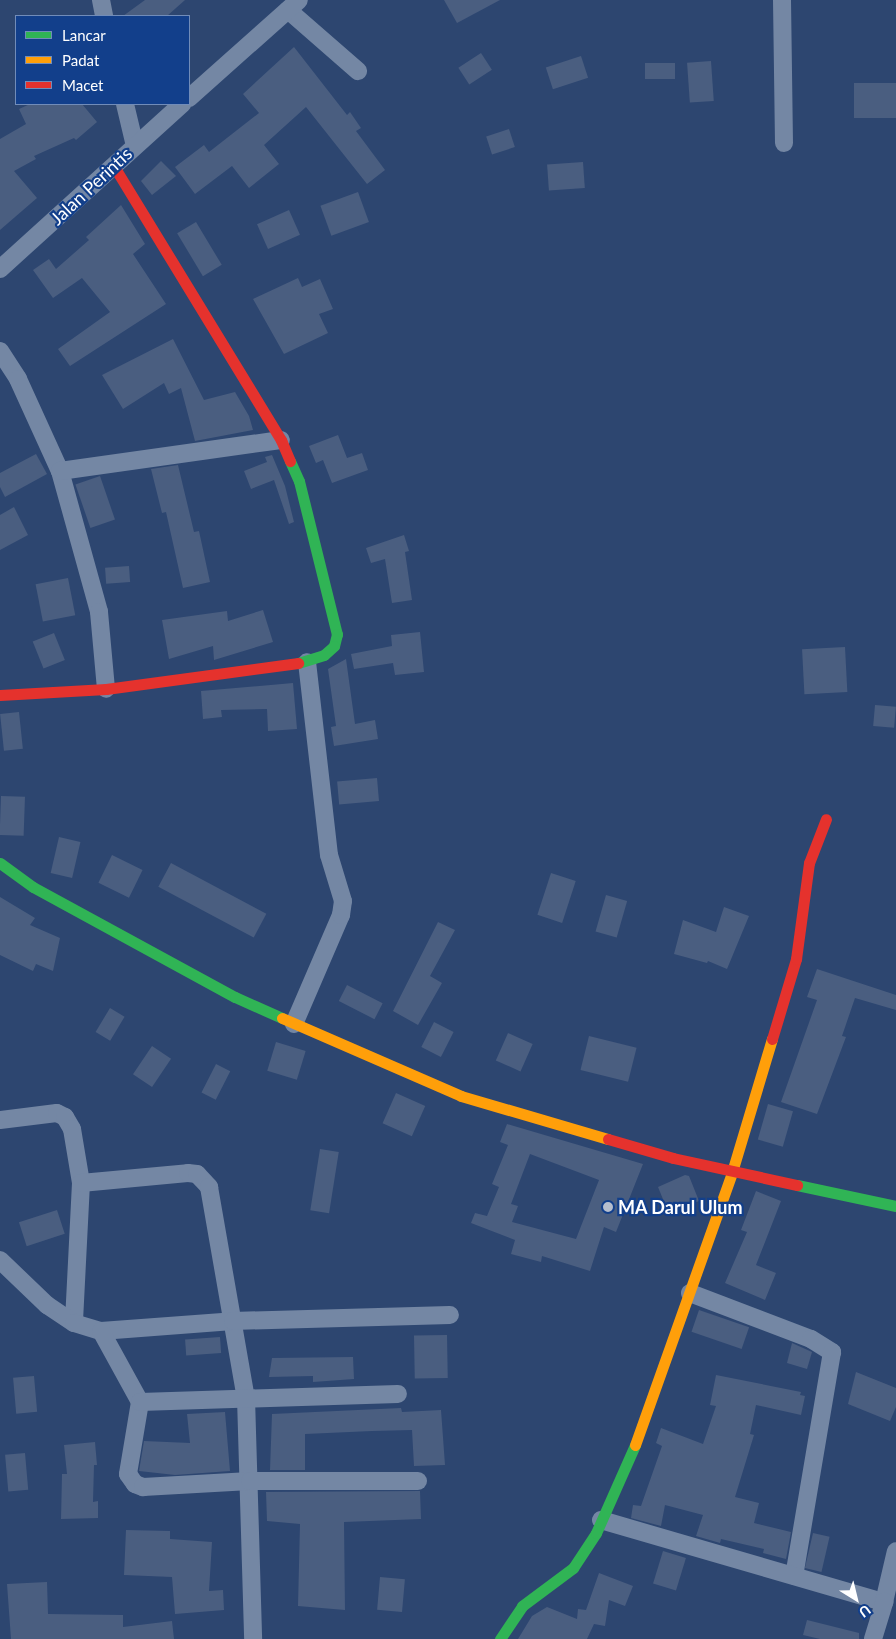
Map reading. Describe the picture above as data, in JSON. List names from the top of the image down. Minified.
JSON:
{"streets":{"street":["Jalan Perintis"]},"places":["MA Darul Ulum"],"legend":["Lancar","Padat","Macet"],"north":"bottom right"}
